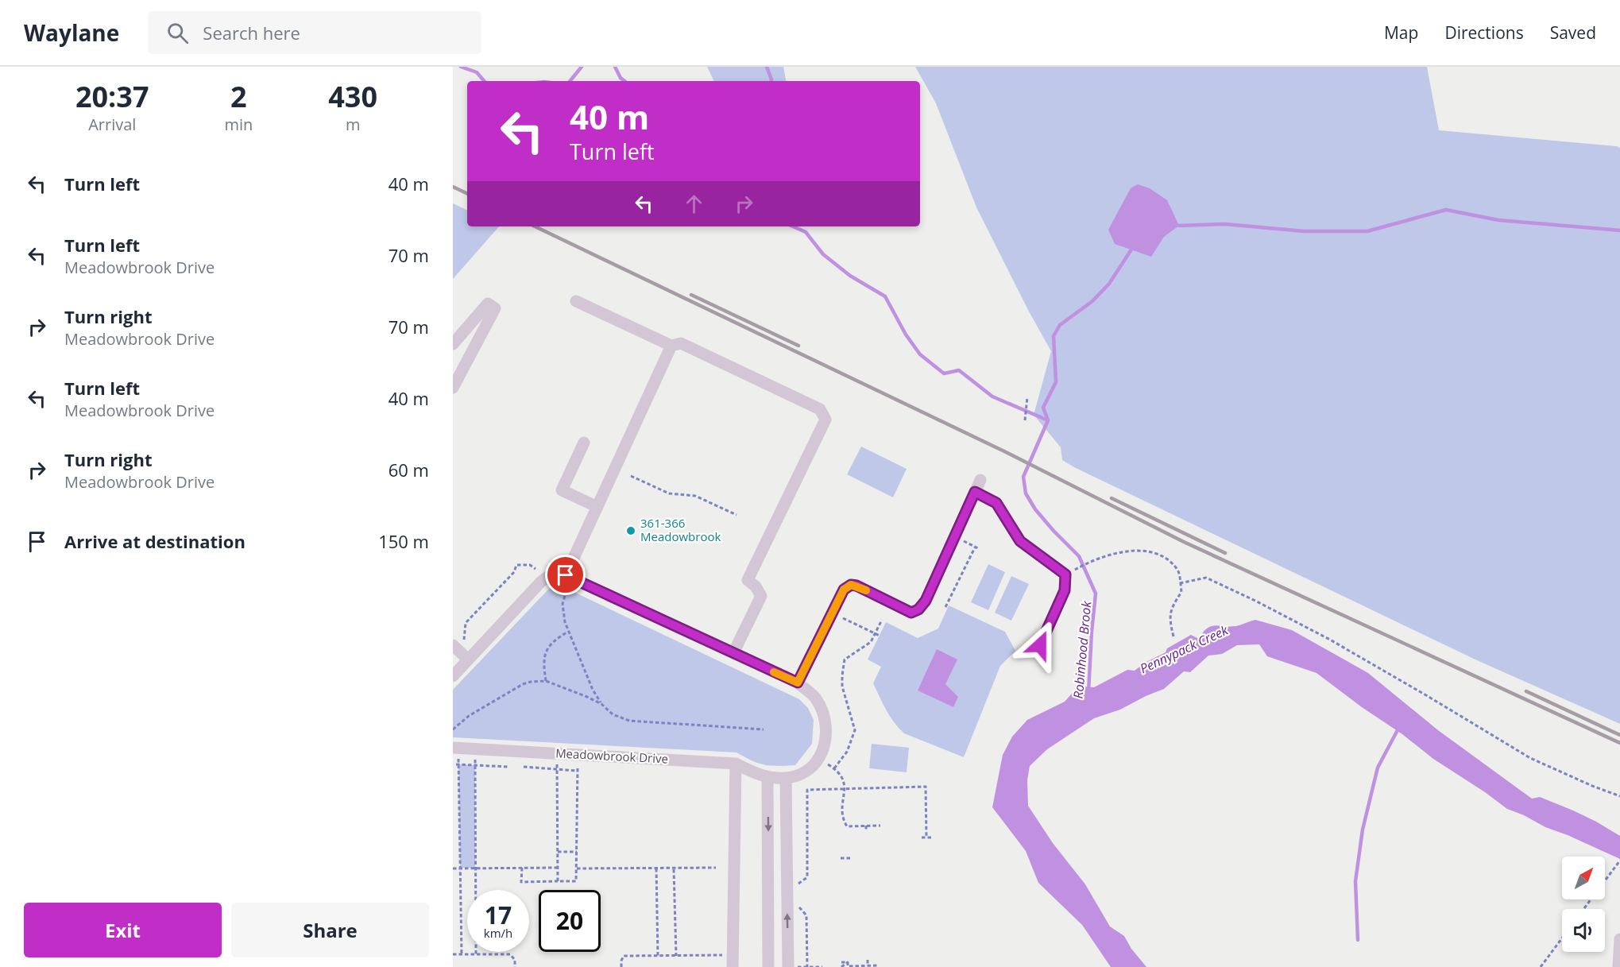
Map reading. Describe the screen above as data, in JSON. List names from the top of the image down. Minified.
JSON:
{"streets":{"street":["Meadowbrook Drive"]},"water":["Pennypack Creek","Robinhood Brook"],"places":["361-366 Meadowbrook"],"north":"top right","page":{"header":"Waylane","search":"Search here","nav":["Map","Directions","Saved"],"eta":["20:37","Arrival","2","min","430","m"],"turn":["40 m","Turn left"],"list":[{"name":"Turn left","value":"40 m"},{"name":"Turn left","note":"Meadowbrook Drive","value":"70 m"},{"name":"Turn right","note":"Meadowbrook Drive","value":"70 m"},{"name":"Turn left","note":"Meadowbrook Drive","value":"40 m"},{"name":"Turn right","note":"Meadowbrook Drive","value":"60 m"},{"name":"Arrive at destination","value":"150 m"}],"speed":"17 km/h","limit":"20","buttons":["Exit","Share"]}}
